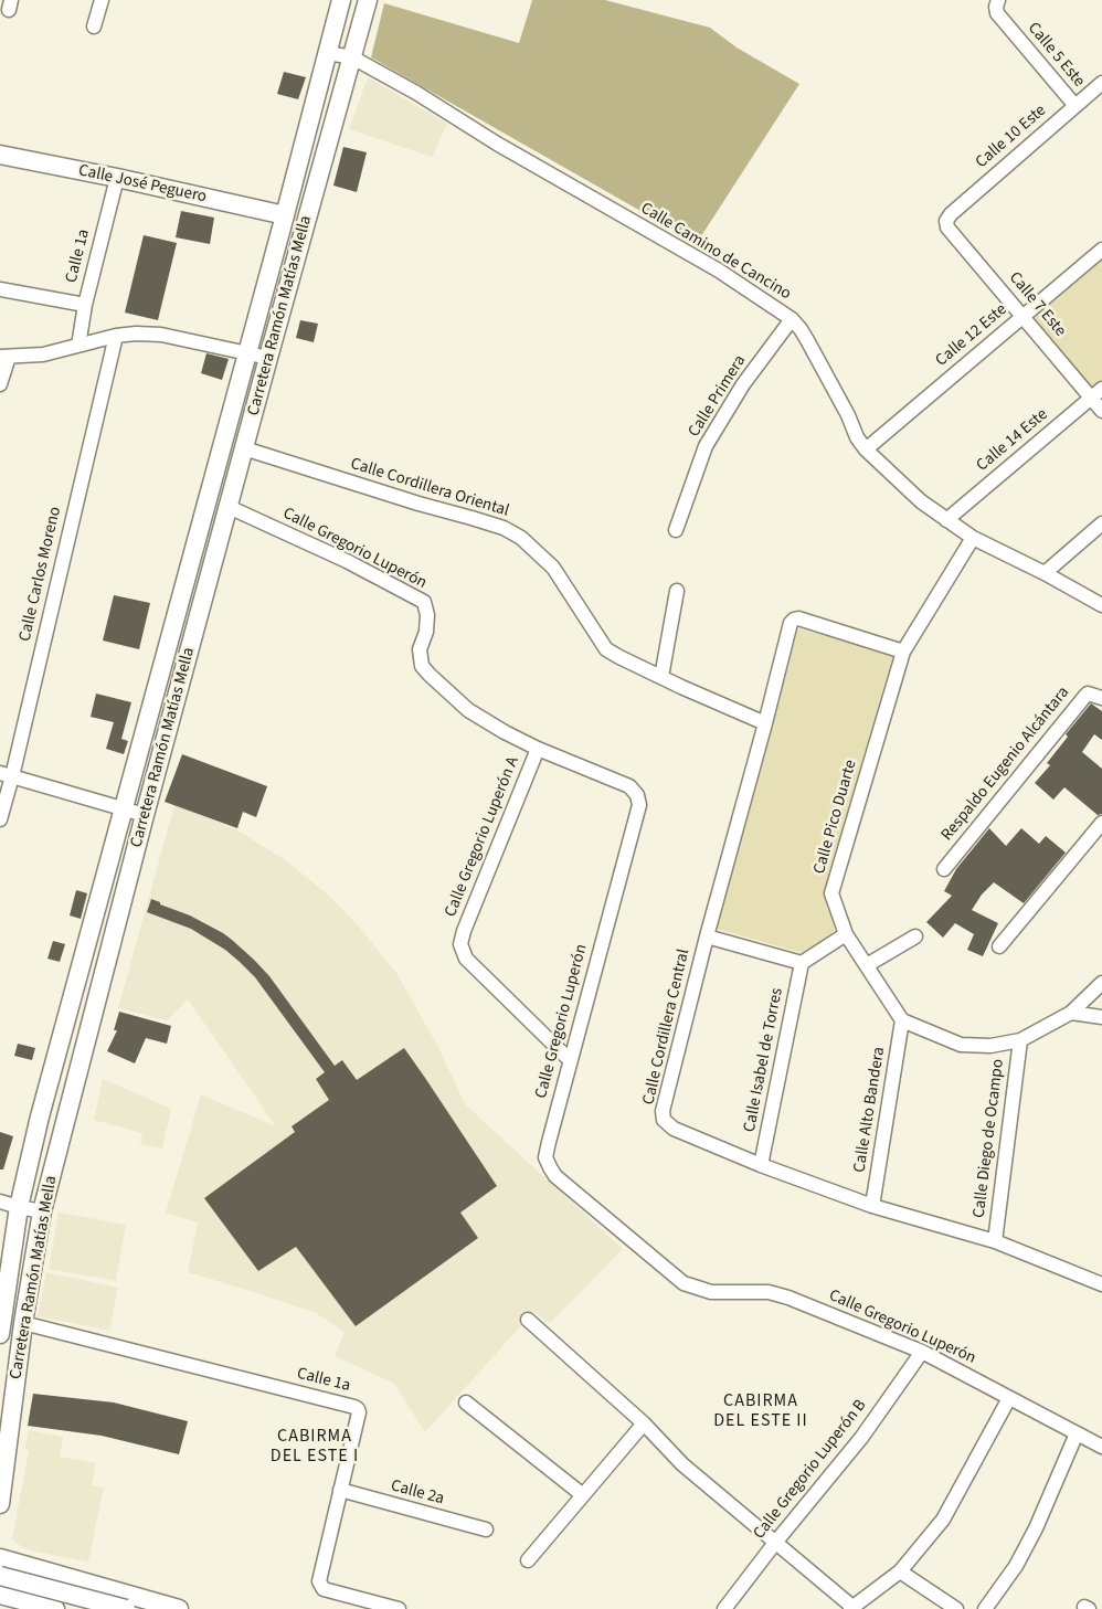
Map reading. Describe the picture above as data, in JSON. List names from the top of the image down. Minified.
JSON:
{"streets":{"main road":["Calle José Peguero","Carretera Ramón Matías Mella"],"street":["Calle 5 Este","Calle 10 Este","Calle Camino de Cancino","Calle 1a","Calle 7 Este","Calle 12 Este","Calle Primera","Calle 14 Este","Calle Cordillera Oriental","Calle Gregorio Luperón","Calle Carlos Moreno","Respaldo Eugenio Alcántara","Calle Pico Duarte","Calle Gregorio Luperón A","Calle Cordillera Central","Calle Isabel de Torres","Calle Alto Bandera","Calle Diego de Ocampo","Calle Gregorio Luperón B","Calle 2a"]},"crossings":[["Calle 5 Este","Calle 10 Este"],["Calle 10 Este","Calle 7 Este"],["Calle José Peguero","Calle 1a"],["Calle José Peguero","Carretera Ramón Matías Mella"],["Calle Camino de Cancino","Carretera Ramón Matías Mella"],["Calle Camino de Cancino","Calle 12 Este"],["Calle Camino de Cancino","Calle Primera"],["Calle Camino de Cancino","Calle 14 Este"],["Calle Camino de Cancino","Calle Pico Duarte"],["Calle 1a","Carretera Ramón Matías Mella"],["Calle 1a","Calle 2a"],["Calle 7 Este","Calle 12 Este"],["Calle 7 Este","Calle 14 Este"],["Carretera Ramón Matías Mella","Calle Cordillera Oriental"],["Carretera Ramón Matías Mella","Calle Gregorio Luperón"],["Calle Cordillera Oriental","Calle Cordillera Central"],["Calle Gregorio Luperón","Calle Gregorio Luperón A"],["Calle Gregorio Luperón","Calle Gregorio Luperón B"],["Calle Pico Duarte","Calle Cordillera Central"],["Calle Pico Duarte","Calle Alto Bandera"],["Calle Cordillera Central","Calle Isabel de Torres"],["Calle Cordillera Central","Calle Alto Bandera"],["Calle Cordillera Central","Calle Diego de Ocampo"]],"districts":["CABIRMA DEL ESTE II","CABIRMA DEL ESTE I"]}
